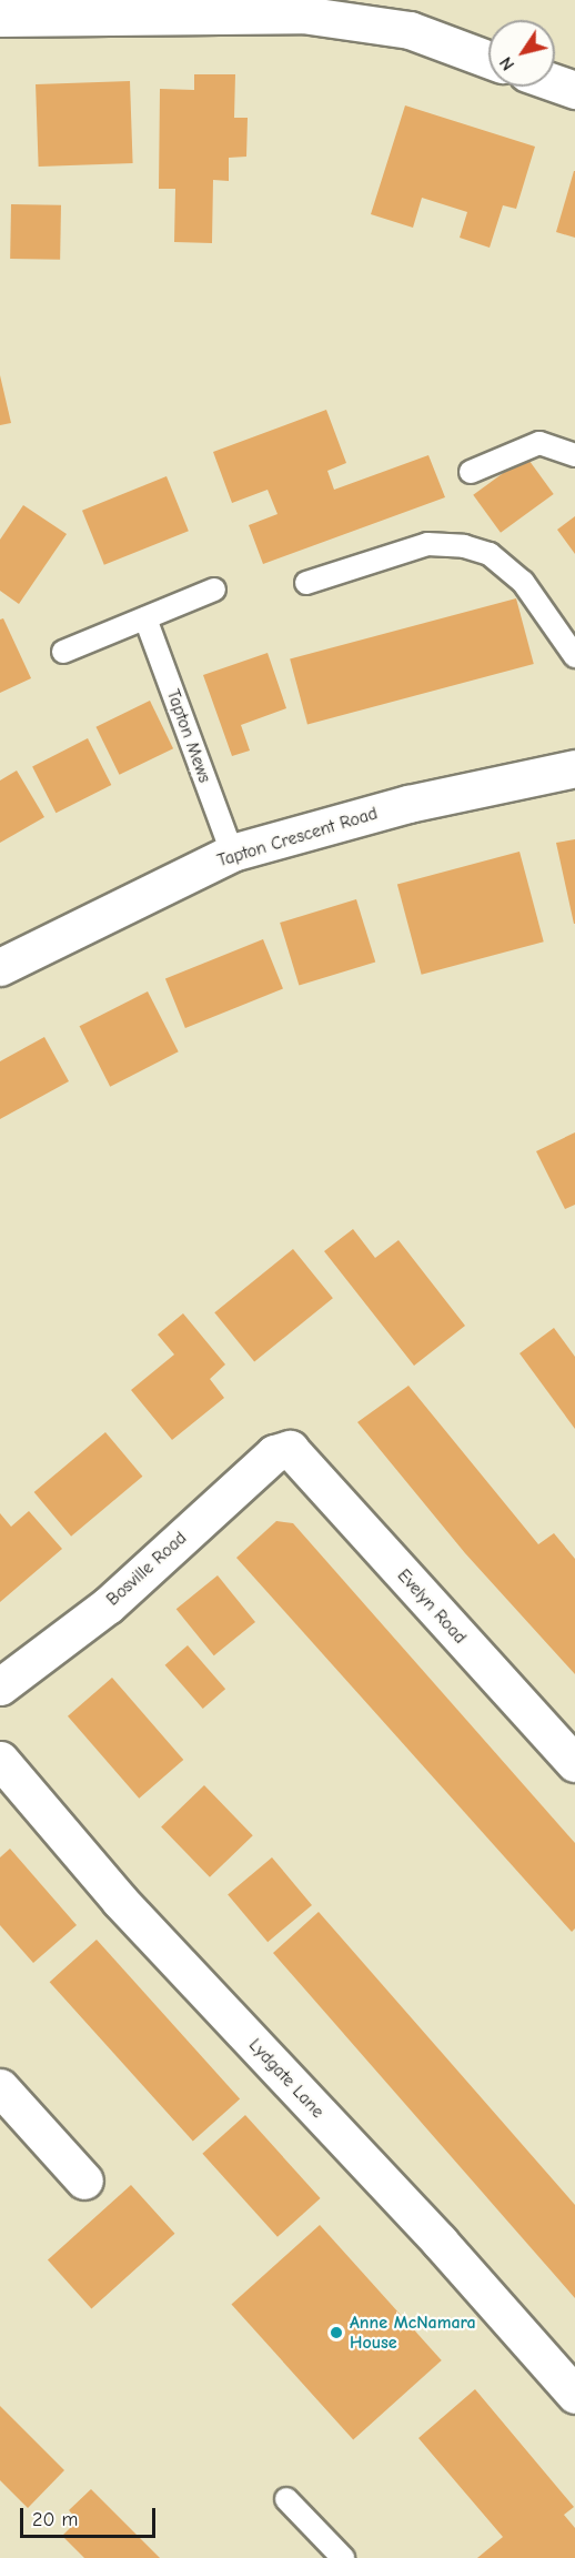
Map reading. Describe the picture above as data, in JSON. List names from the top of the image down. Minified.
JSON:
{"streets":{"street":["Tapton Crescent Road","Bosville Road","Evelyn Road","Lydgate Lane"],"lane":["Tapton Mews"]},"crossings":[["Tapton Mews","Tapton Crescent Road"],["Bosville Road","Evelyn Road"]],"places":["Anne McNamara House"],"scale_bar":"20 m","north":"bottom left"}
